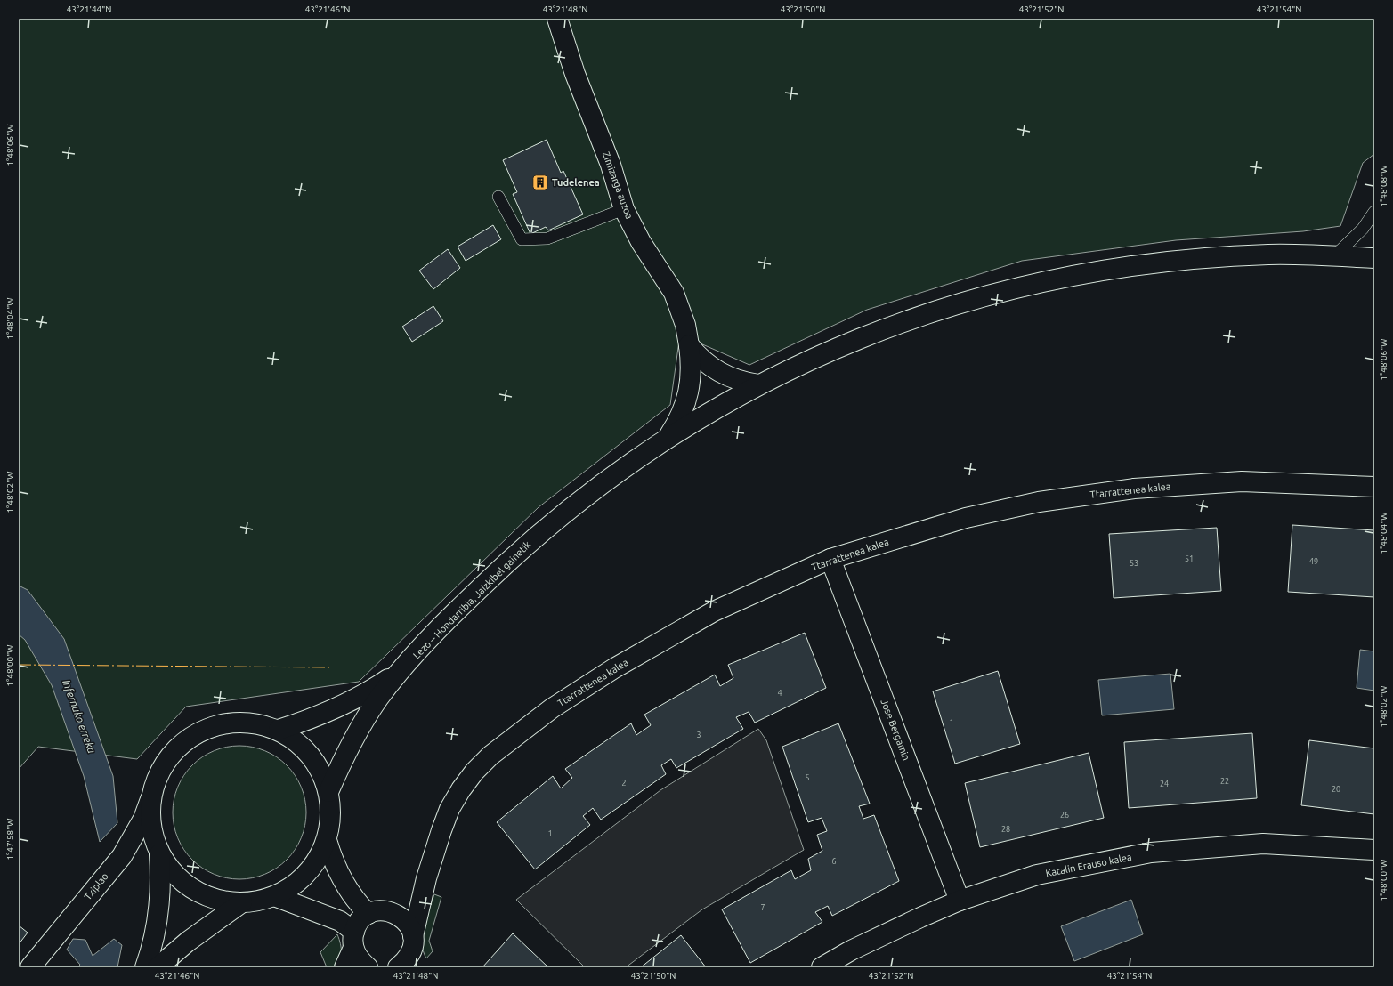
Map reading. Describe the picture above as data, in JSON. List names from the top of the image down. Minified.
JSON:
{"streets":{"street":["Zimizarga auzoa","Ttarrattenea kalea","Lezo – Hondarribia, Jaizkibel gainetik","Jose Bergamin","Katalin Erauso kalea","Txiplao"]},"crossings":[["Zimizarga auzoa","Lezo – Hondarribia, Jaizkibel gainetik"],["Ttarrattenea kalea","Jose Bergamin"],["Lezo – Hondarribia, Jaizkibel gainetik","Txiplao"],["Jose Bergamin","Katalin Erauso kalea"]],"water":["Infernuko erreka"],"places":{"building":["Tudelenea"]},"house_numbers":["51","49","53","4","1","3","5","22","2","24","20","26","28","1","6","7"],"coordinates":["43°21'44\"N","43°21'46\"N","43°21'48\"N","43°21'50\"N","43°21'52\"N","43°21'54\"N","1°48'06\"W","1°48'08\"W","1°48'04\"W","1°48'02\"W","1°48'00\"W","1°47'58\"W"]}
